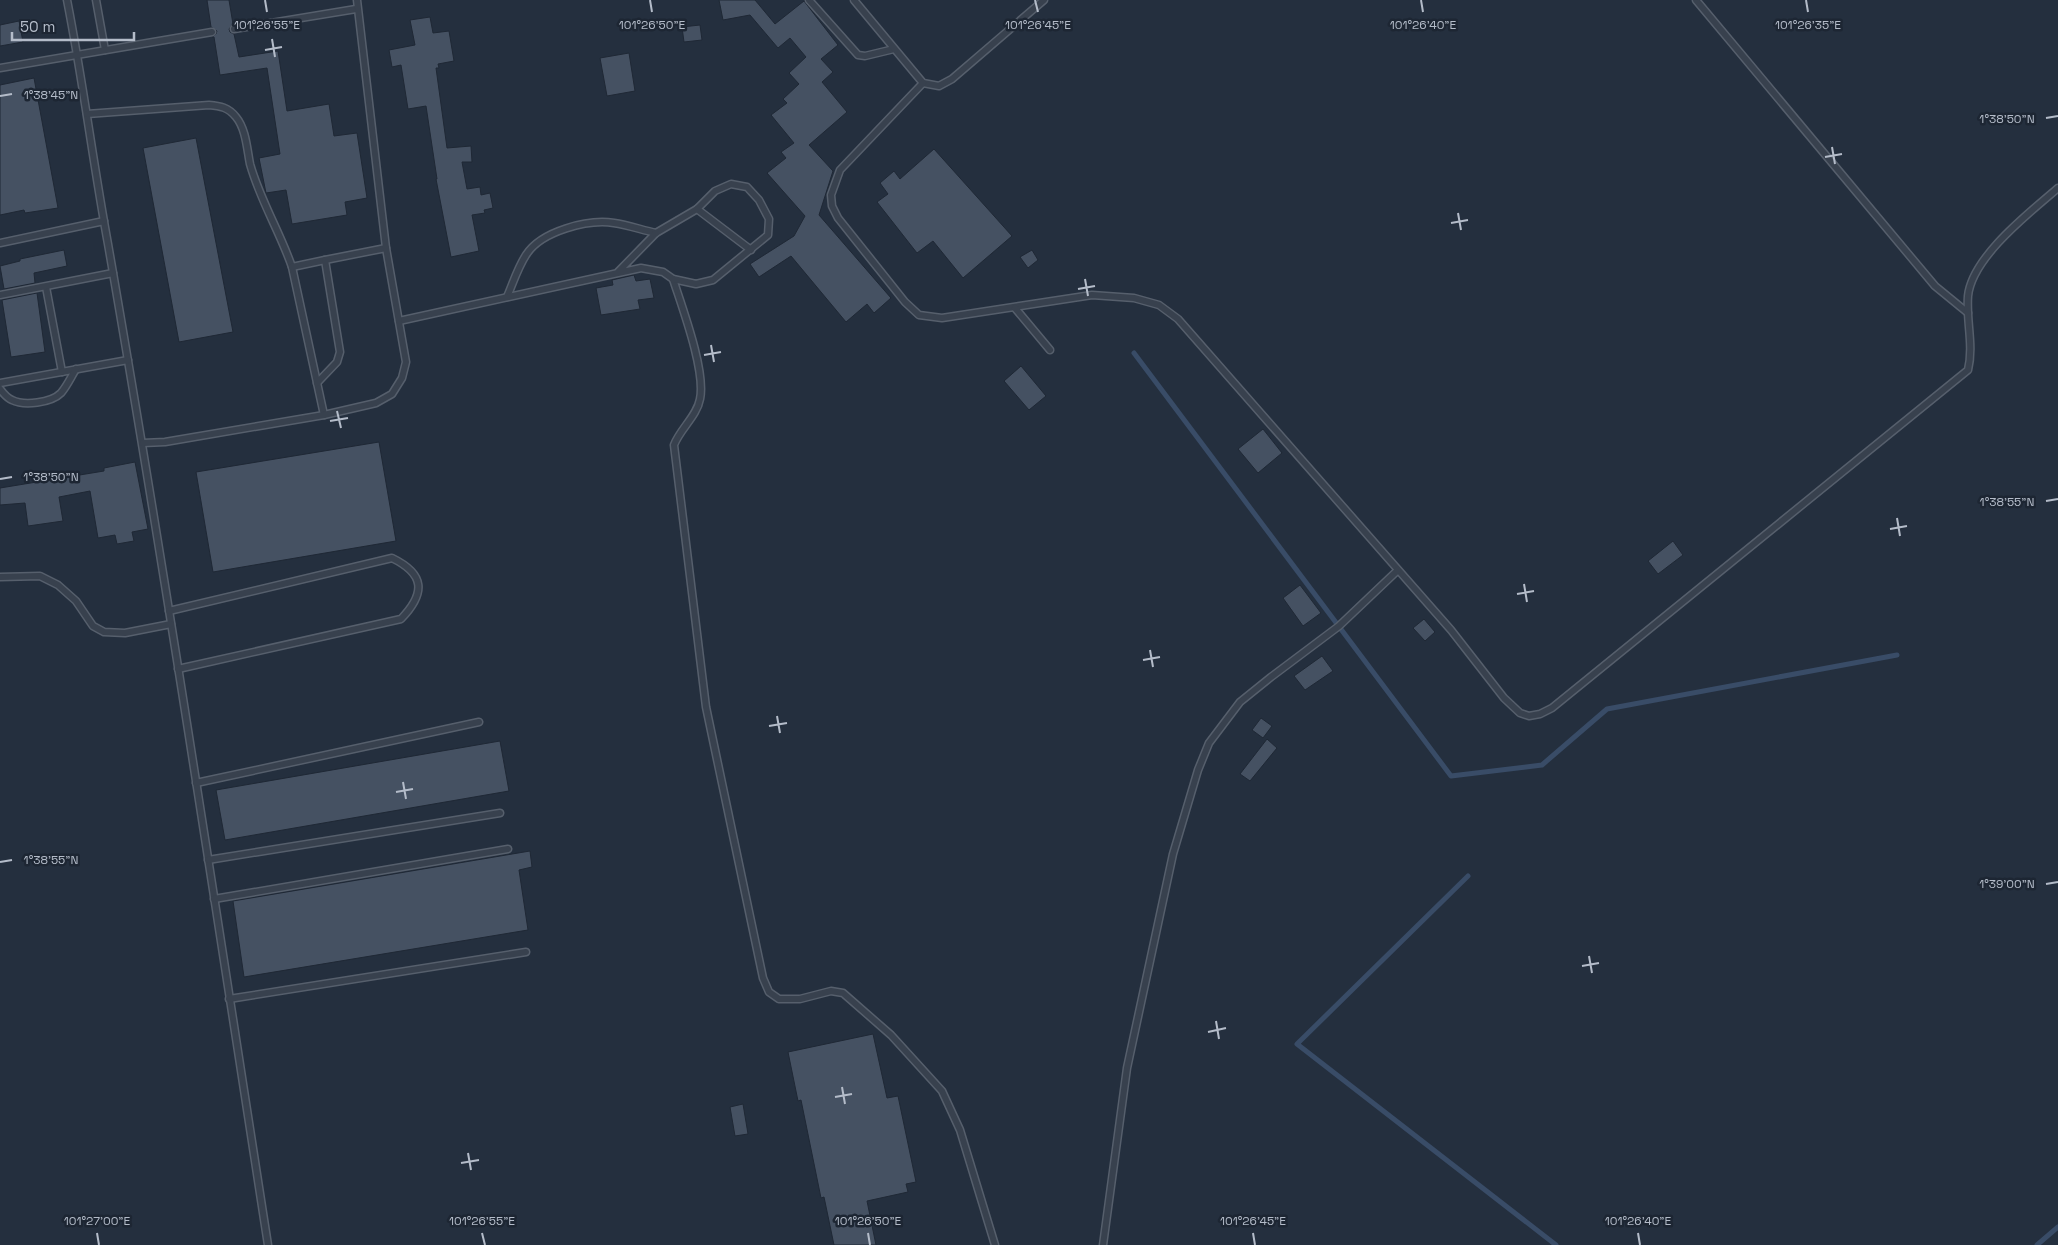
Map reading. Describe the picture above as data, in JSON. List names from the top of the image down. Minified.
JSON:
{"scale_bar":"50 m","coordinates":["101°26'35\"E","101°26'55\"E","101°26'50\"E","101°26'45\"E","101°26'40\"E","1°38'45\"N","1°38'50\"N","1°38'55\"N","1°39'00\"N","101°27'00\"E"]}
